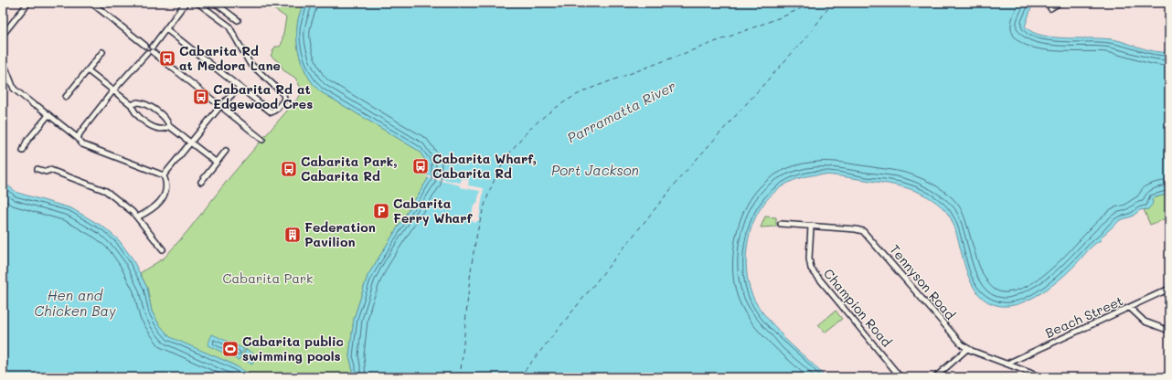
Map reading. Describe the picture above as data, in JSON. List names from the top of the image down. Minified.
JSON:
{"streets":{"street":["Tennyson Road","Champion Road","Beach Street"]},"crossings":[["Tennyson Road","Champion Road"],["Tennyson Road","Beach Street"]],"water":["Parramatta River","Port Jackson","Hen and Chicken Bay"],"parks":["Cabarita Park"],"places":{"bus stop":["Cabarita Rd at Medora Lane","Cabarita Rd at Edgewood Cres","Cabarita Wharf, Cabarita Rd","Cabarita Park, Cabarita Rd"],"parking":["Cabarita Ferry Wharf"],"building":["Federation Pavilion"],"sports":["Cabarita public swimming pools"]}}
